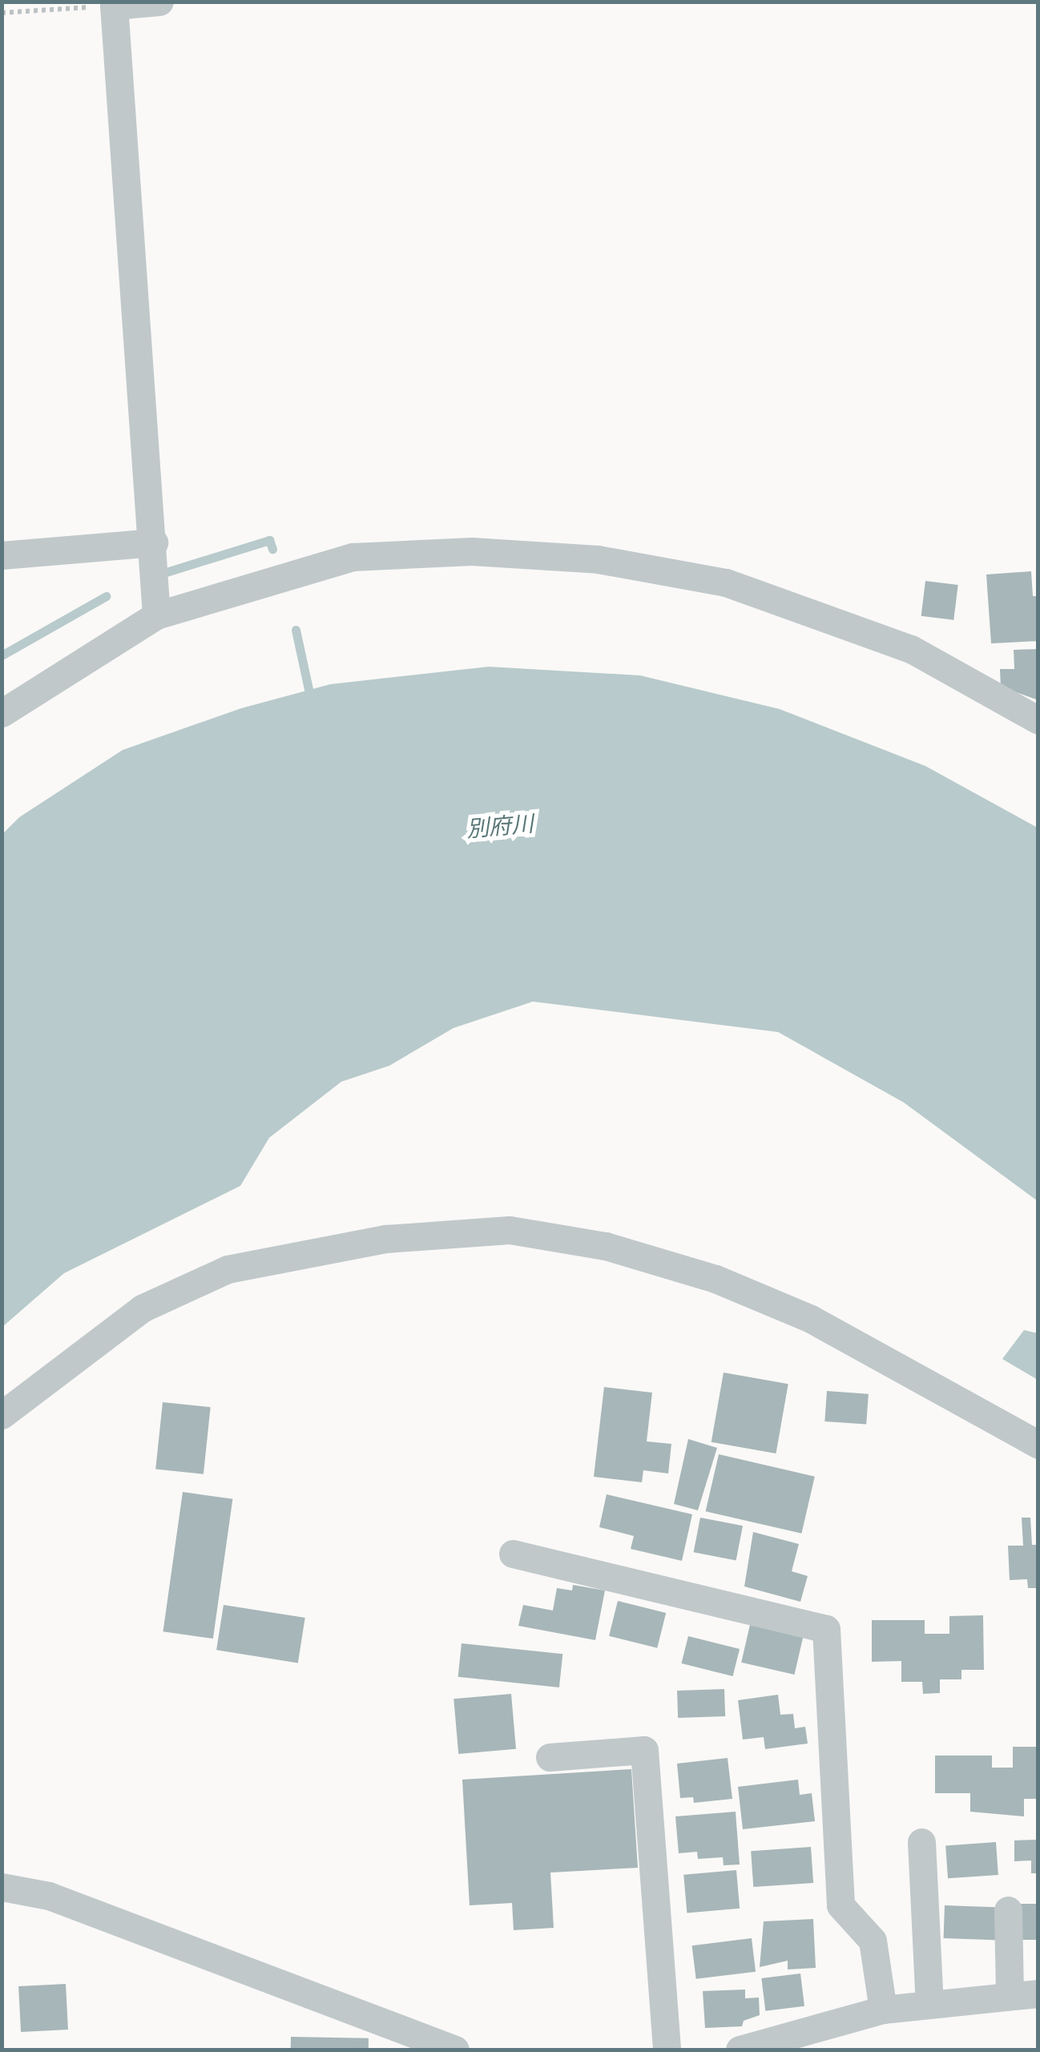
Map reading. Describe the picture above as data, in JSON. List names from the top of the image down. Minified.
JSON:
{"water":["別府川"]}
